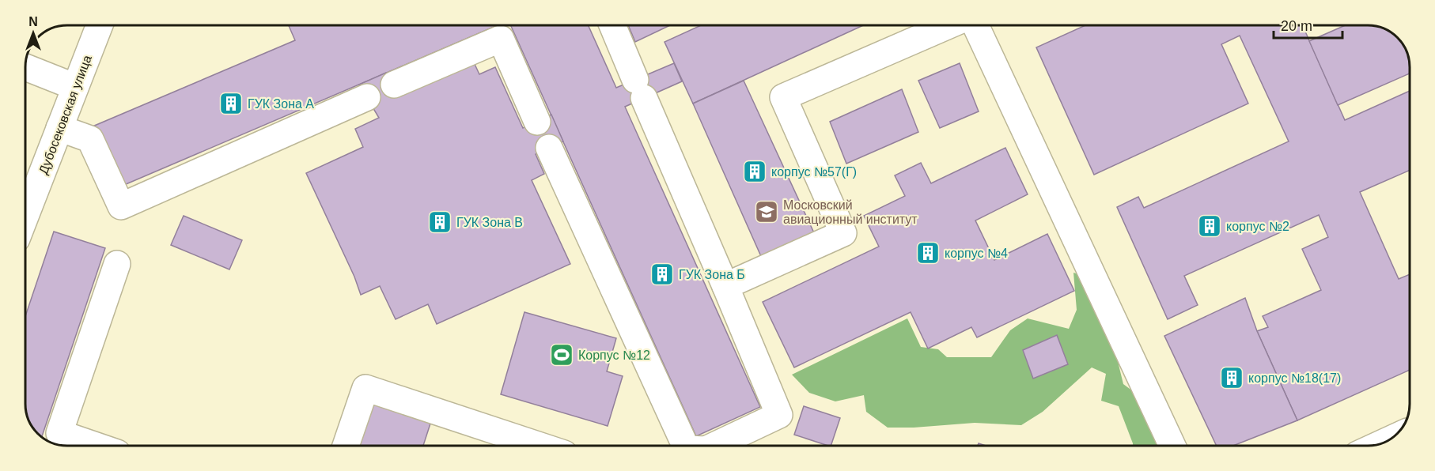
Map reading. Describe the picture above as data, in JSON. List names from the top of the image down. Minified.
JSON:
{"streets":{"street":["Дубосековская улица"]},"places":{"building":["ГУК Зона А","корпус №57(Г)","ГУК Зона В","корпус №2","корпус №4","ГУК Зона Б","корпус №18(17)"],"school or university":["Московский авиационный институт"],"sports":["Корпус №12"]},"scale_bar":"20 m","north":"top"}
